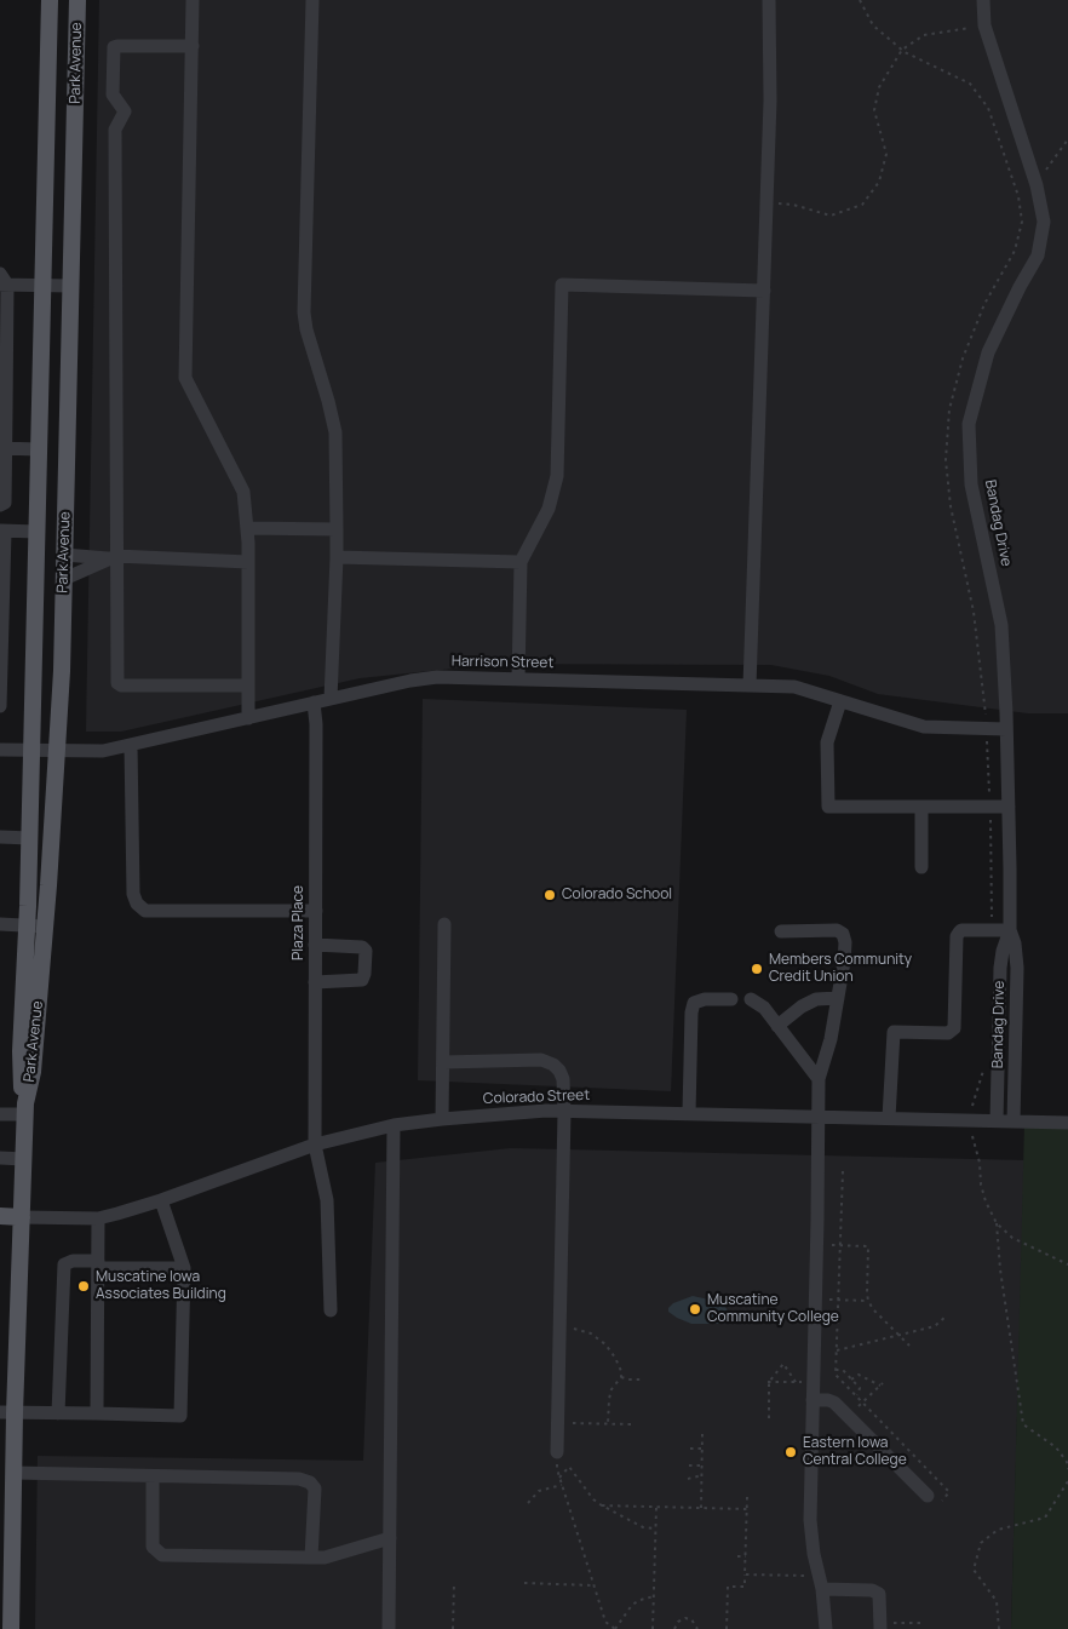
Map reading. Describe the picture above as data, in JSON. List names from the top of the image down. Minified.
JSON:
{"streets":{"main road":["Park Avenue"],"street":["Bandag Drive","Harrison Street","Plaza Place","Colorado Street"]},"crossings":[["Park Avenue","Harrison Street"],["Park Avenue","Colorado Street"],["Bandag Drive","Harrison Street"],["Bandag Drive","Colorado Street"],["Harrison Street","Plaza Place"],["Plaza Place","Colorado Street"]],"places":["Colorado School","Members Community Credit Union","Muscatine Iowa Associates Building","Muscatine Community College","Eastern Iowa Central College"]}
